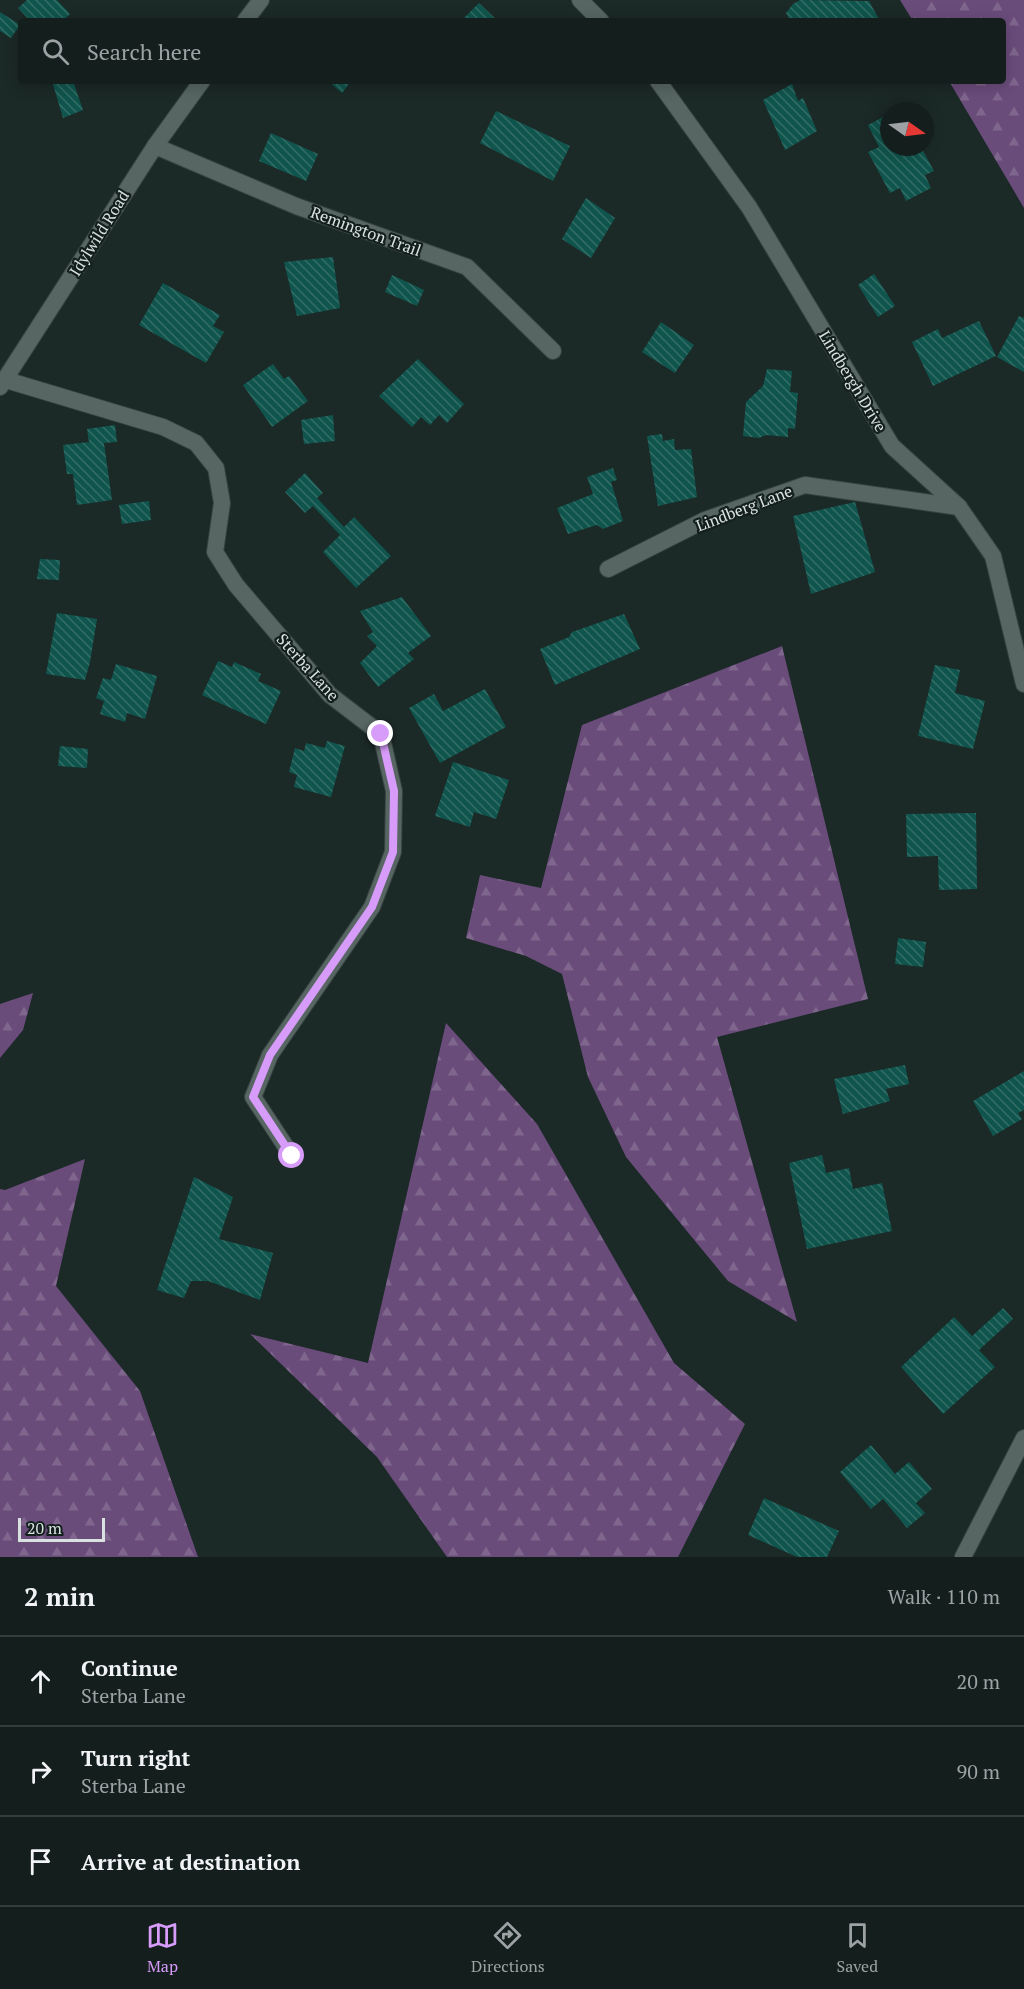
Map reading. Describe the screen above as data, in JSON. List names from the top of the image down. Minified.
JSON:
{"streets":{"street":["Remington Trail","Idylwild Road","Lindbergh Drive","Lindberg Lane","Sterba Lane"]},"crossings":[["Remington Trail","Idylwild Road"],["Idylwild Road","Sterba Lane"],["Lindbergh Drive","Lindberg Lane"]],"scale_bar":"20 m","north":"right","page":{"search":"Search here","scale":"20 m","heading":["2 min","Walk · 110 m"],"list":[["Continue","Sterba Lane","20 m"],["Turn right","Sterba Lane","90 m"],"Arrive at destination"],"nav":["Map","Directions","Saved"]}}
